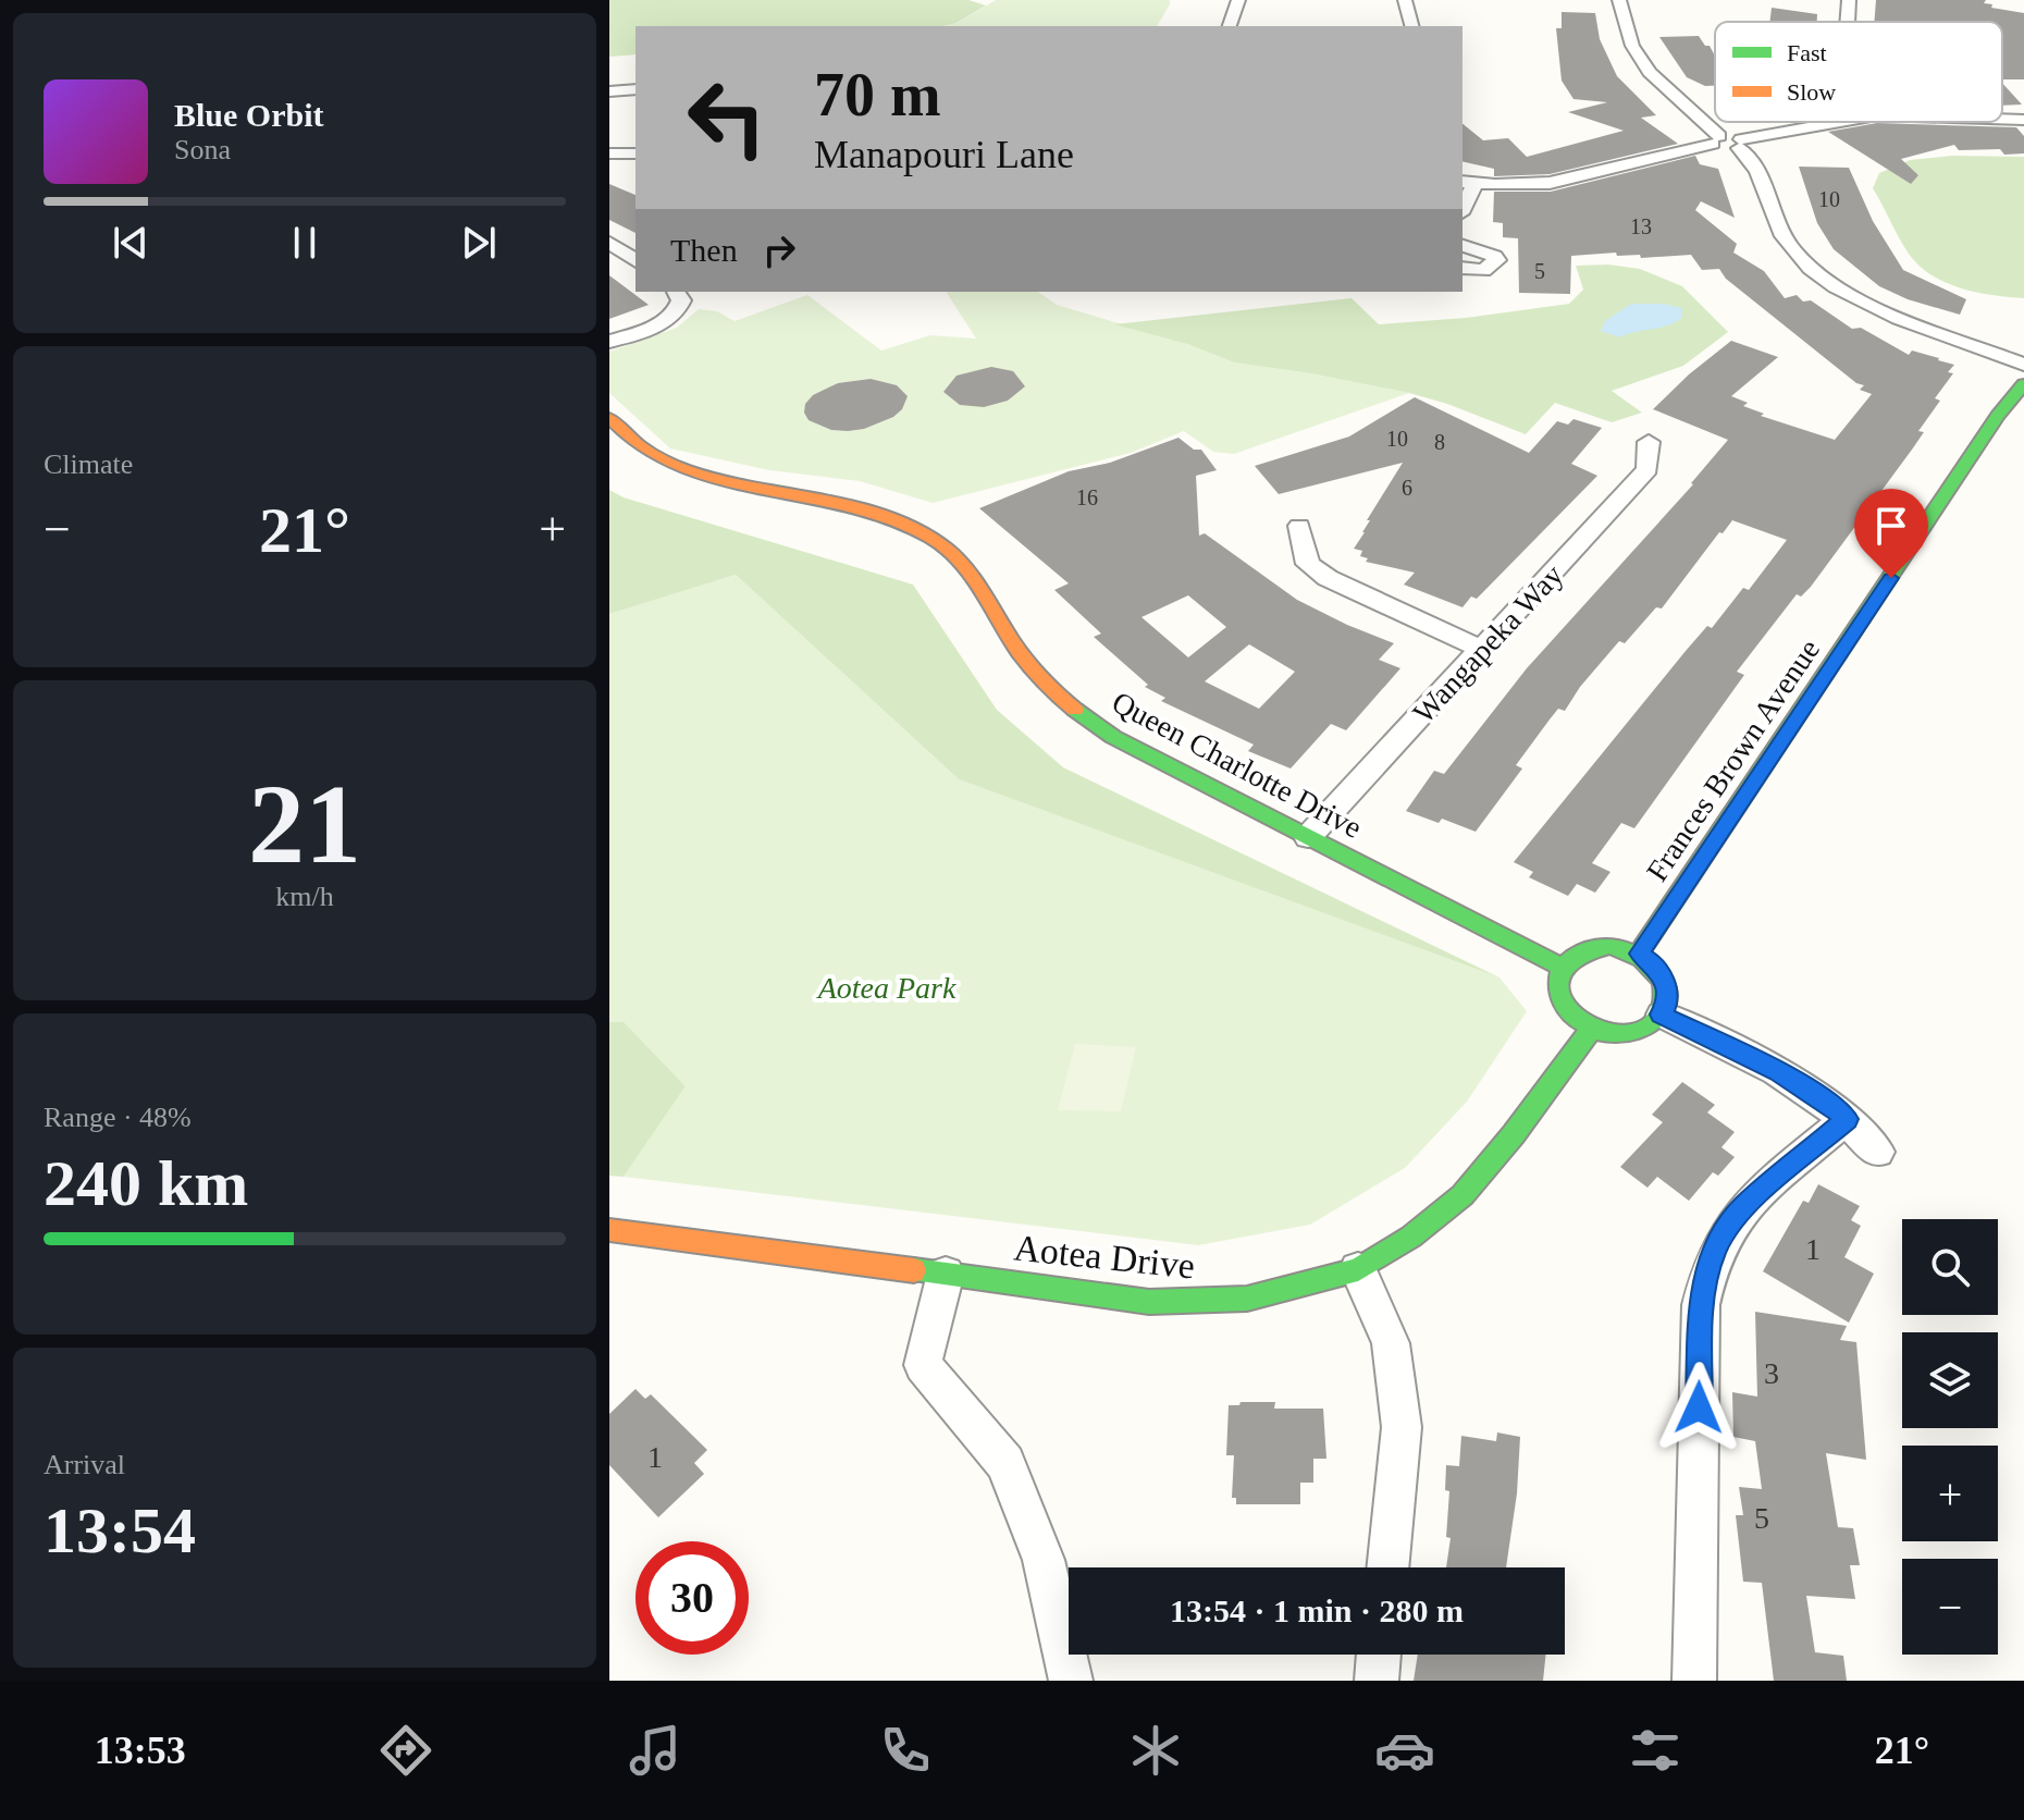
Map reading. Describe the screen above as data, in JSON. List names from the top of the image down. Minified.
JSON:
{"streets":{"street":["Wangapeka Way","Frances Brown Avenue","Queen Charlotte Drive","Aotea Drive"]},"crossings":[["Wangapeka Way","Queen Charlotte Drive"],["Frances Brown Avenue","Queen Charlotte Drive"],["Frances Brown Avenue","Aotea Drive"],["Queen Charlotte Drive","Aotea Drive"]],"parks":["Aotea Park"],"house_numbers":["10","13","5","10","8","6","16","1","3","1","5"],"legend":["Fast","Slow"],"page":{"turn":["70 m","Manapouri Lane"],"song":["Blue Orbit","Sona"],"then":"Then","tile":["Climate",["21","km/h"],["Range · 48%","240 km"],["Arrival","13:54"]],"heat":["−","21°","+"],"map_buttons":["+","−"],"limit":"30","trip":"13:54 · 1 min · 280 m","tabs":["13:53","21°"]}}
